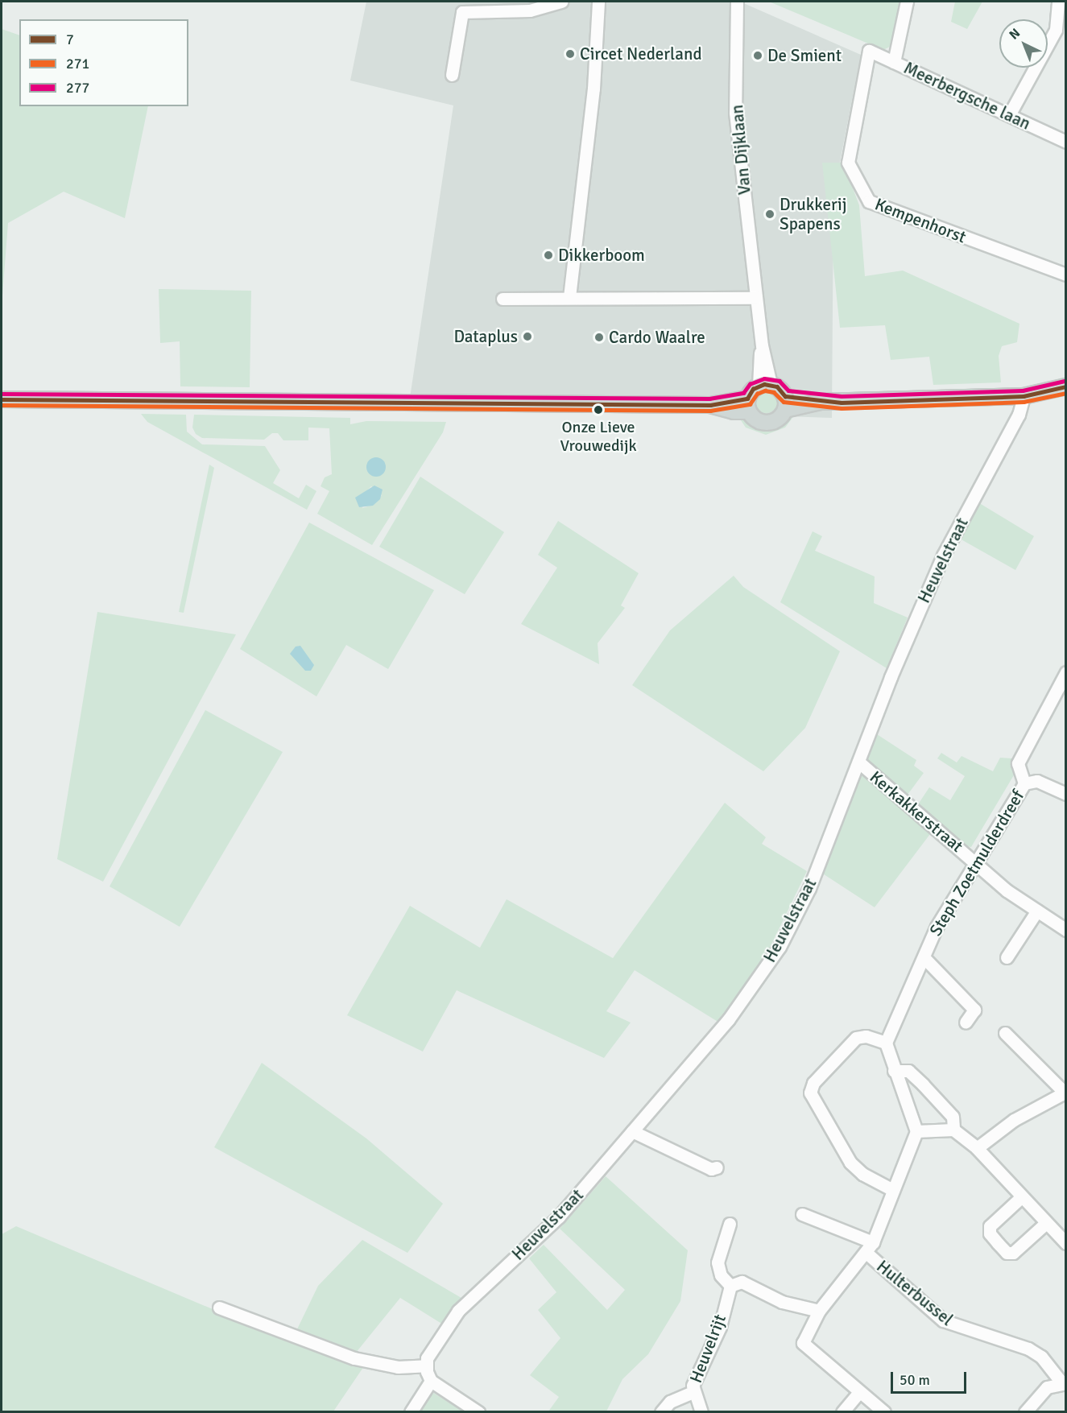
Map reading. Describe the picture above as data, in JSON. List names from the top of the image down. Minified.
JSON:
{"streets":{"street":["Meerbergsche laan","Van Dijklaan","Kempenhorst","Heuvelstraat","Kerkakkerstraat","Steph Zoetmulderdreef","Hulterbussel","Heuvelrijt"]},"crossings":[["Meerbergsche laan","Kempenhorst"],["Heuvelstraat","Kerkakkerstraat"],["Kerkakkerstraat","Steph Zoetmulderdreef"]],"places":["Circet Nederland","De Smient","Drukkerij Spapens","Dikkerboom","Dataplus","Cardo Waalre","Onze Lieve Vrouwedijk"],"lines":["transit line 277","transit line 7","transit line 271"],"legend":["7","271","277"],"scale_bar":"50 m","north":"top left"}
